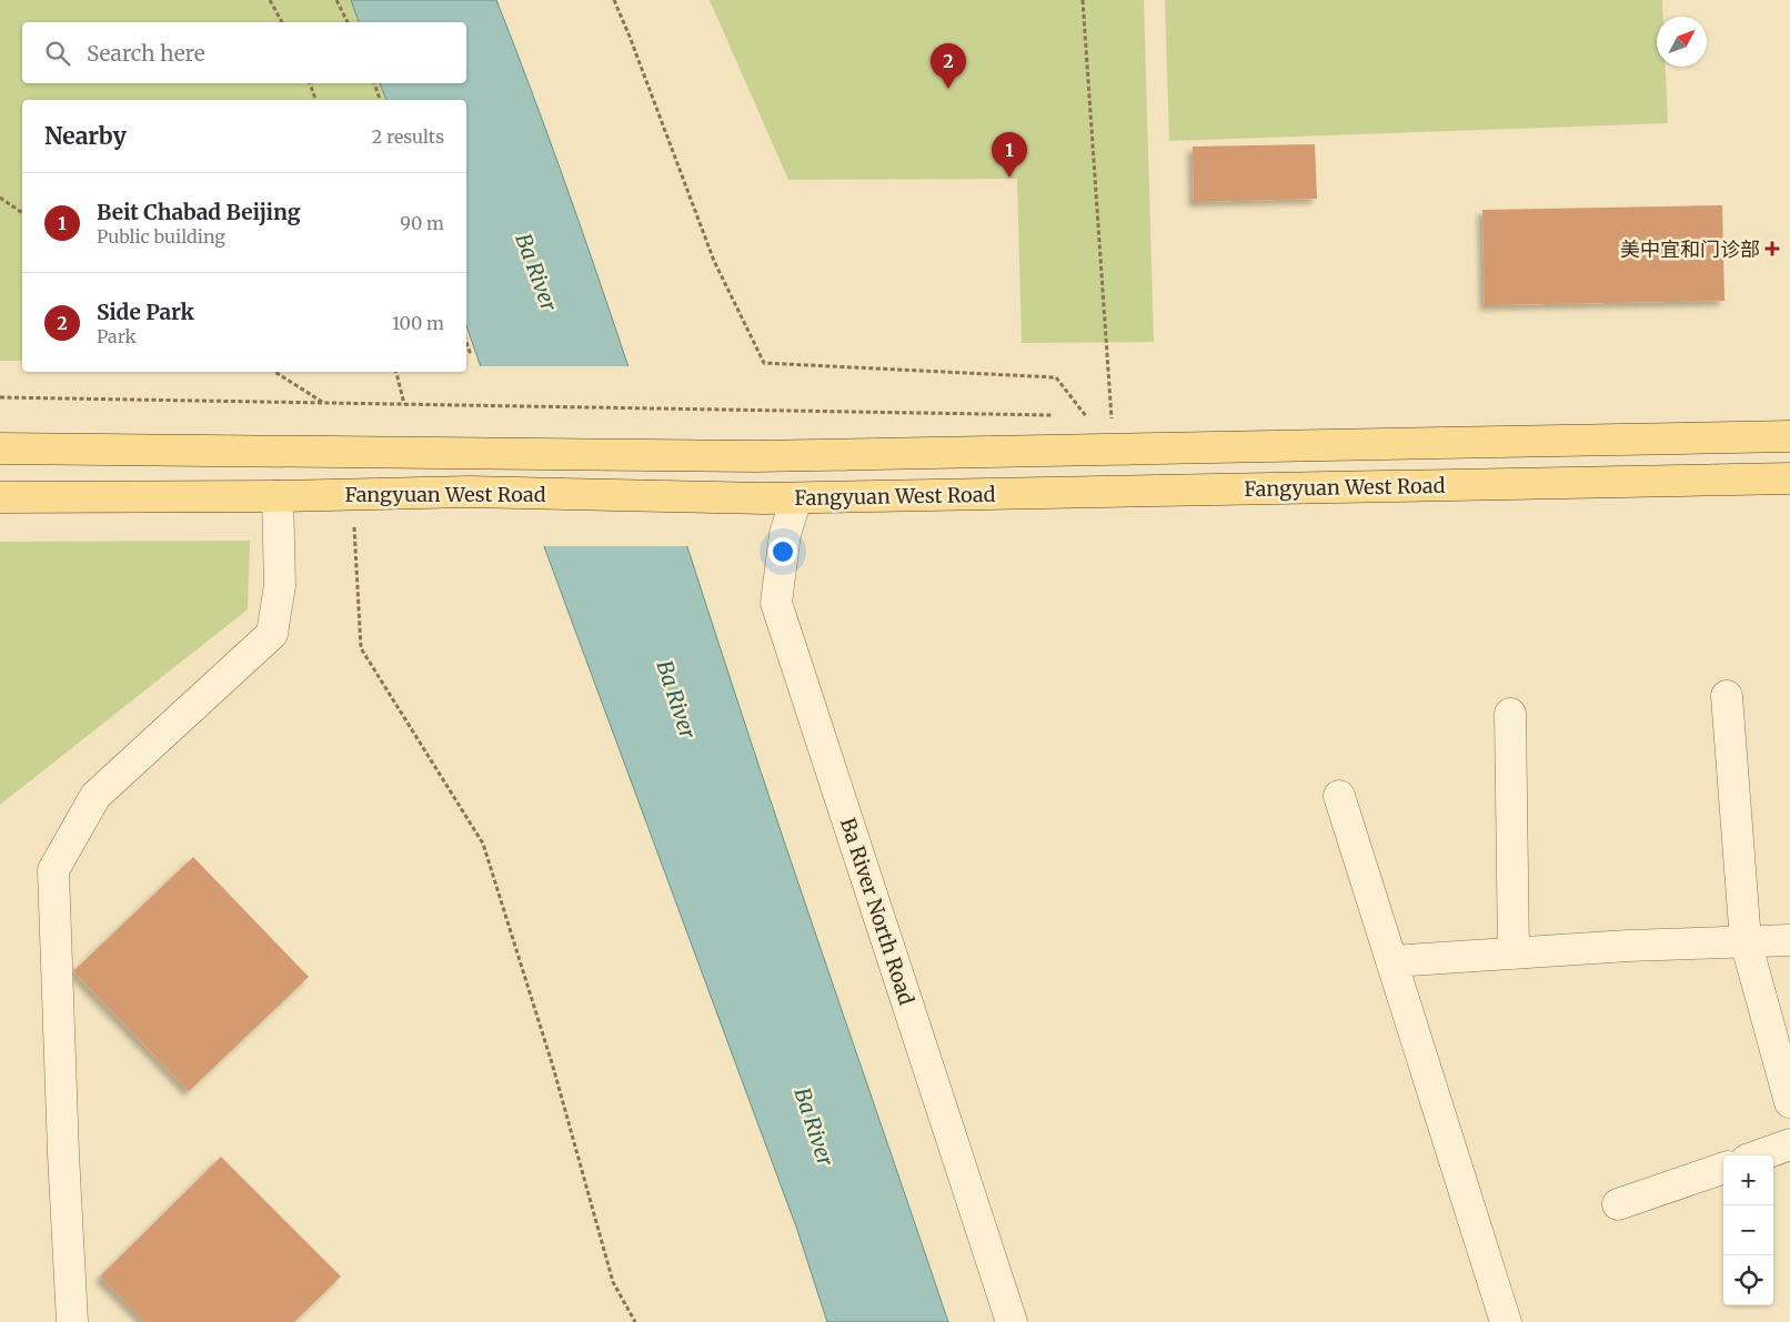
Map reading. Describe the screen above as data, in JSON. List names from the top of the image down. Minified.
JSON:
{"streets":{"main road":["Fangyuan West Road"],"street":["Ba River North Road"]},"crossings":[["Fangyuan West Road","Ba River North Road"]],"water":["Ba River"],"places":{"health":["美中宜和门诊部"]},"north":"top right","page":{"search":"Search here","pins":["2","1"],"heading":["Nearby","2 results"],"list":[{"mark":"1","name":"Beit Chabad Beijing","note":"Public building","value":"90 m"},{"mark":"2","name":"Side Park","note":"Park","value":"100 m"}],"map_buttons":["+","−"]}}
